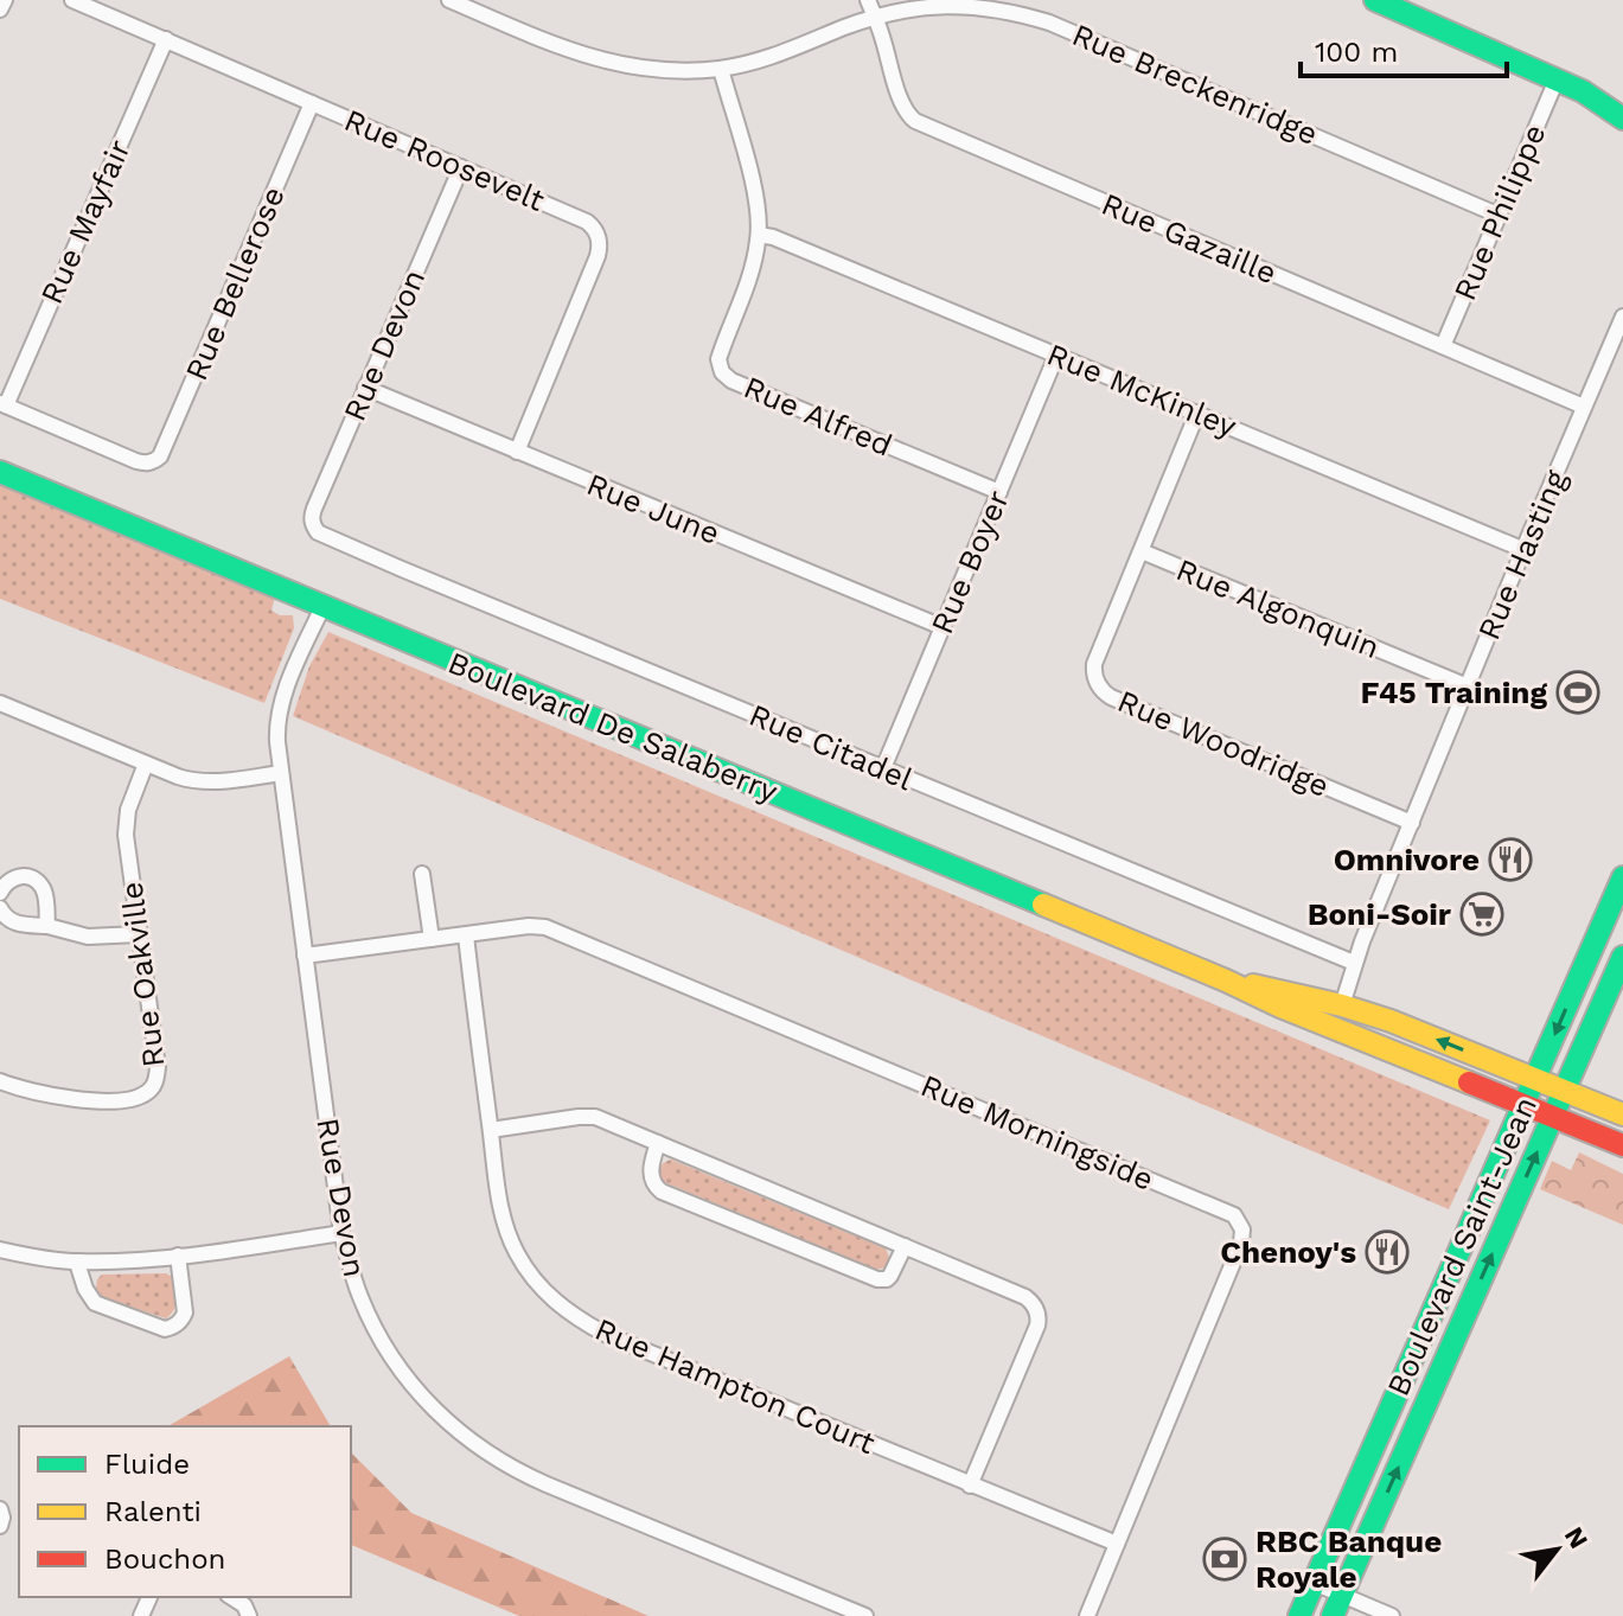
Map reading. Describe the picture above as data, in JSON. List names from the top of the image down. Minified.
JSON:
{"streets":{"street":["Rue Breckenridge","Rue Roosevelt","Rue Philippe","Rue Mayfair","Rue Gazaille","Rue Bellerose","Rue Devon","Rue McKinley","Rue Alfred","Rue June","Rue Hasting","Rue Boyer","Rue Algonquin","Boulevard De Salaberry","Rue Woodridge","Rue Citadel","Rue Oakville","Rue Morningside","Boulevard Saint-Jean","Rue Hampton Court"]},"crossings":[["Rue Breckenridge","Rue Philippe"],["Rue Breckenridge","Rue Gazaille"],["Rue Breckenridge","Rue Alfred"],["Rue Roosevelt","Rue Mayfair"],["Rue Roosevelt","Rue Bellerose"],["Rue Roosevelt","Rue Devon"],["Rue Roosevelt","Rue June"],["Rue Philippe","Rue Gazaille"],["Rue Mayfair","Rue Bellerose"],["Rue Gazaille","Rue Hasting"],["Rue Devon","Rue June"],["Rue Devon","Boulevard De Salaberry"],["Rue Devon","Rue Citadel"],["Rue Devon","Rue Morningside"],["Rue McKinley","Rue Alfred"],["Rue McKinley","Rue Hasting"],["Rue McKinley","Rue Boyer"],["Rue McKinley","Rue Woodridge"],["Rue Alfred","Rue Boyer"],["Rue June","Rue Boyer"],["Rue Hasting","Rue Algonquin"],["Rue Hasting","Boulevard De Salaberry"],["Rue Hasting","Rue Woodridge"],["Rue Hasting","Rue Citadel"],["Rue Boyer","Rue Citadel"],["Rue Algonquin","Rue Woodridge"],["Boulevard De Salaberry","Boulevard Saint-Jean"],["Rue Morningside","Rue Hampton Court"]],"places":{"sports":["F45 Training"],"restaurant":["Omnivore","Chenoy's"],"supermarket":["Boni-Soir"],"bank":["RBC Banque Royale"]},"legend":["Fluide","Ralenti","Bouchon"],"scale_bar":"100 m","north":"top right"}
